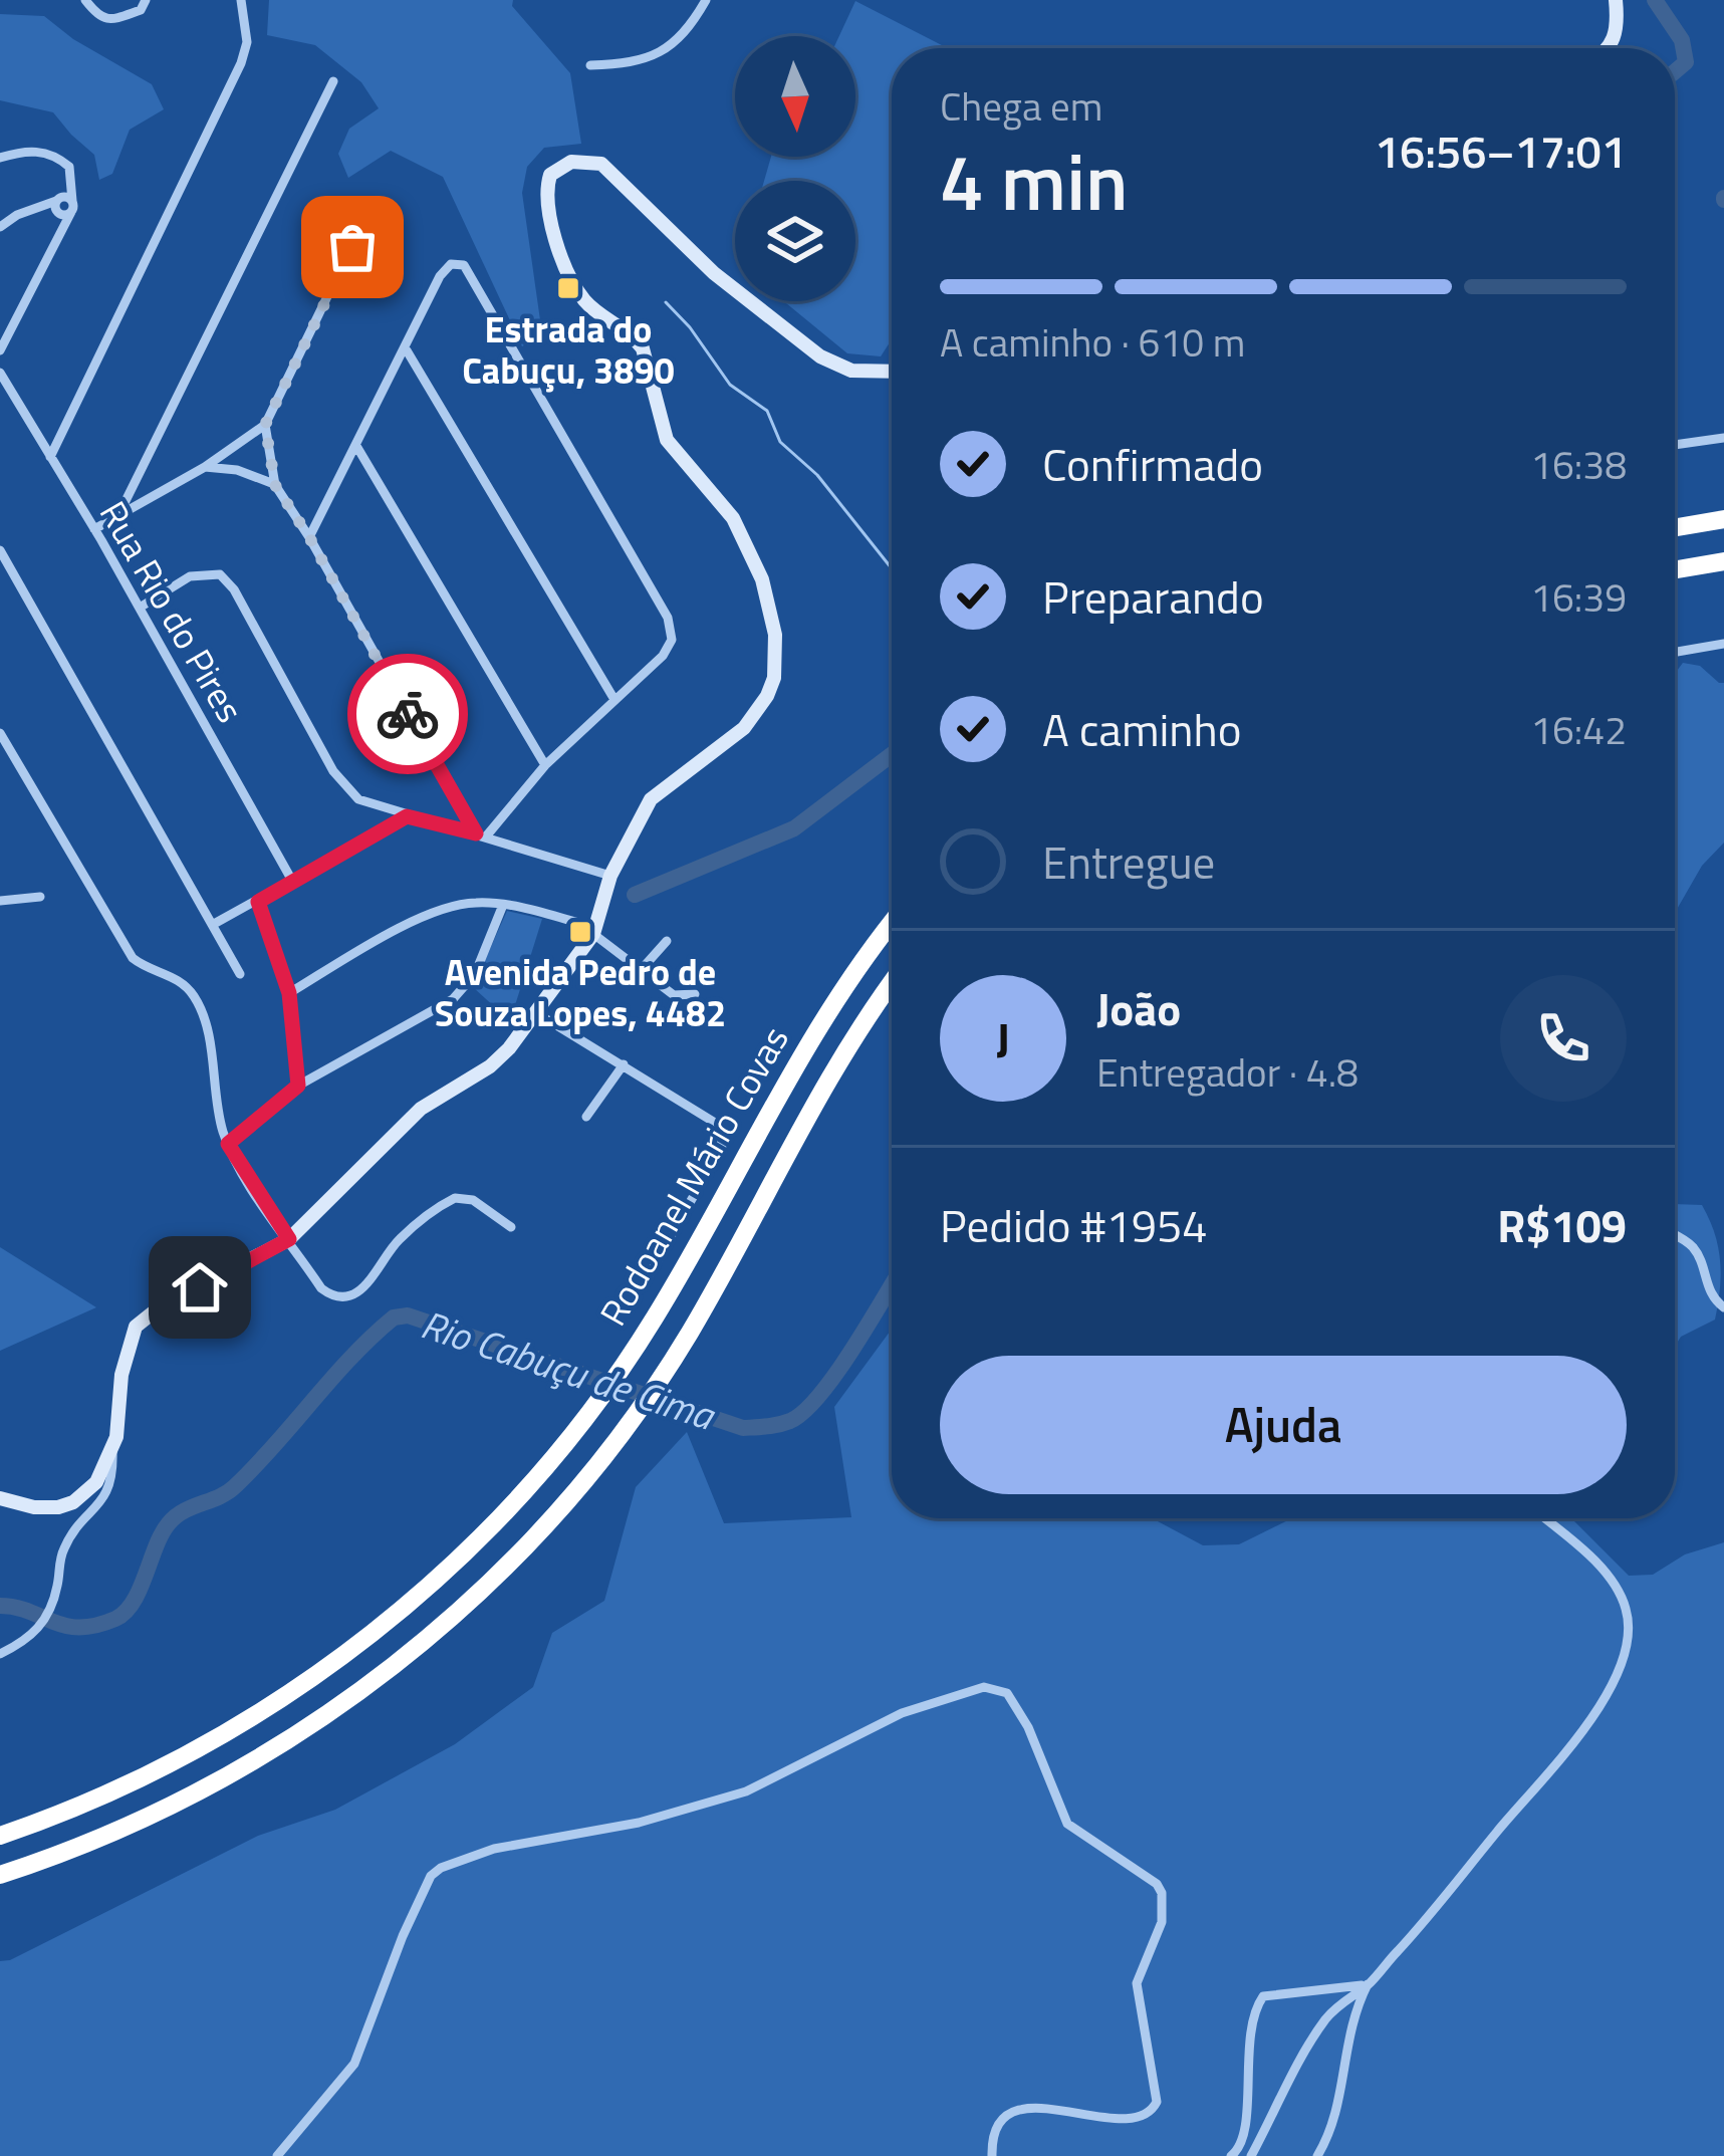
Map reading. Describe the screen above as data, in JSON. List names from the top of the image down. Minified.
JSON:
{"streets":{"highway":["Rodoanel Mário Covas"],"street":["Rua Rio do Pires"]},"water":["Rio Cabuçu de Cima"],"places":{"transit":["Estrada do Cabuçu, 3890","Avenida Pedro de Souza Lopes, 4482"]},"north":"bottom","page":{"heading":["4 min","Chega em","16:56–17:01"],"panel":["João","Entregador · 4.8","Pedido #1954","R$109"],"bar":"A caminho · 610 m","list":[["Confirmado","16:38"],["Preparando","16:39"],["A caminho","16:42"],"Entregue"],"round":"J","buttons":"Ajuda"}}
